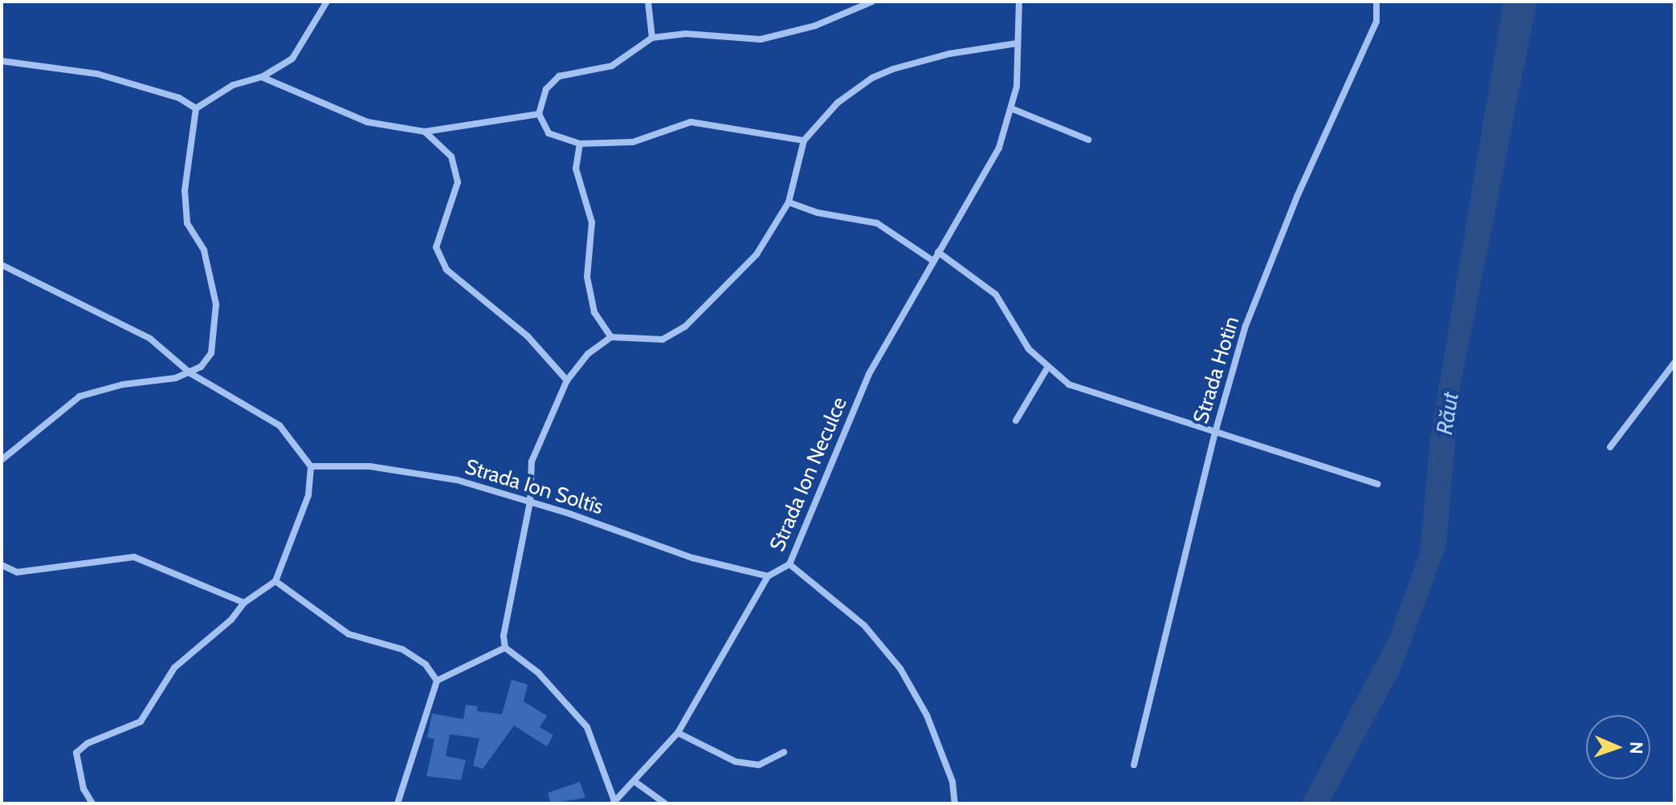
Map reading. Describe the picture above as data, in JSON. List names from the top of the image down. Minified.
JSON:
{"streets":{"street":["Strada Hotin","Strada Ion Neculce","Strada Ion Soltîs"]},"crossings":[["Strada Ion Neculce","Strada Ion Soltîs"]],"water":["Răut"],"north":"right"}
